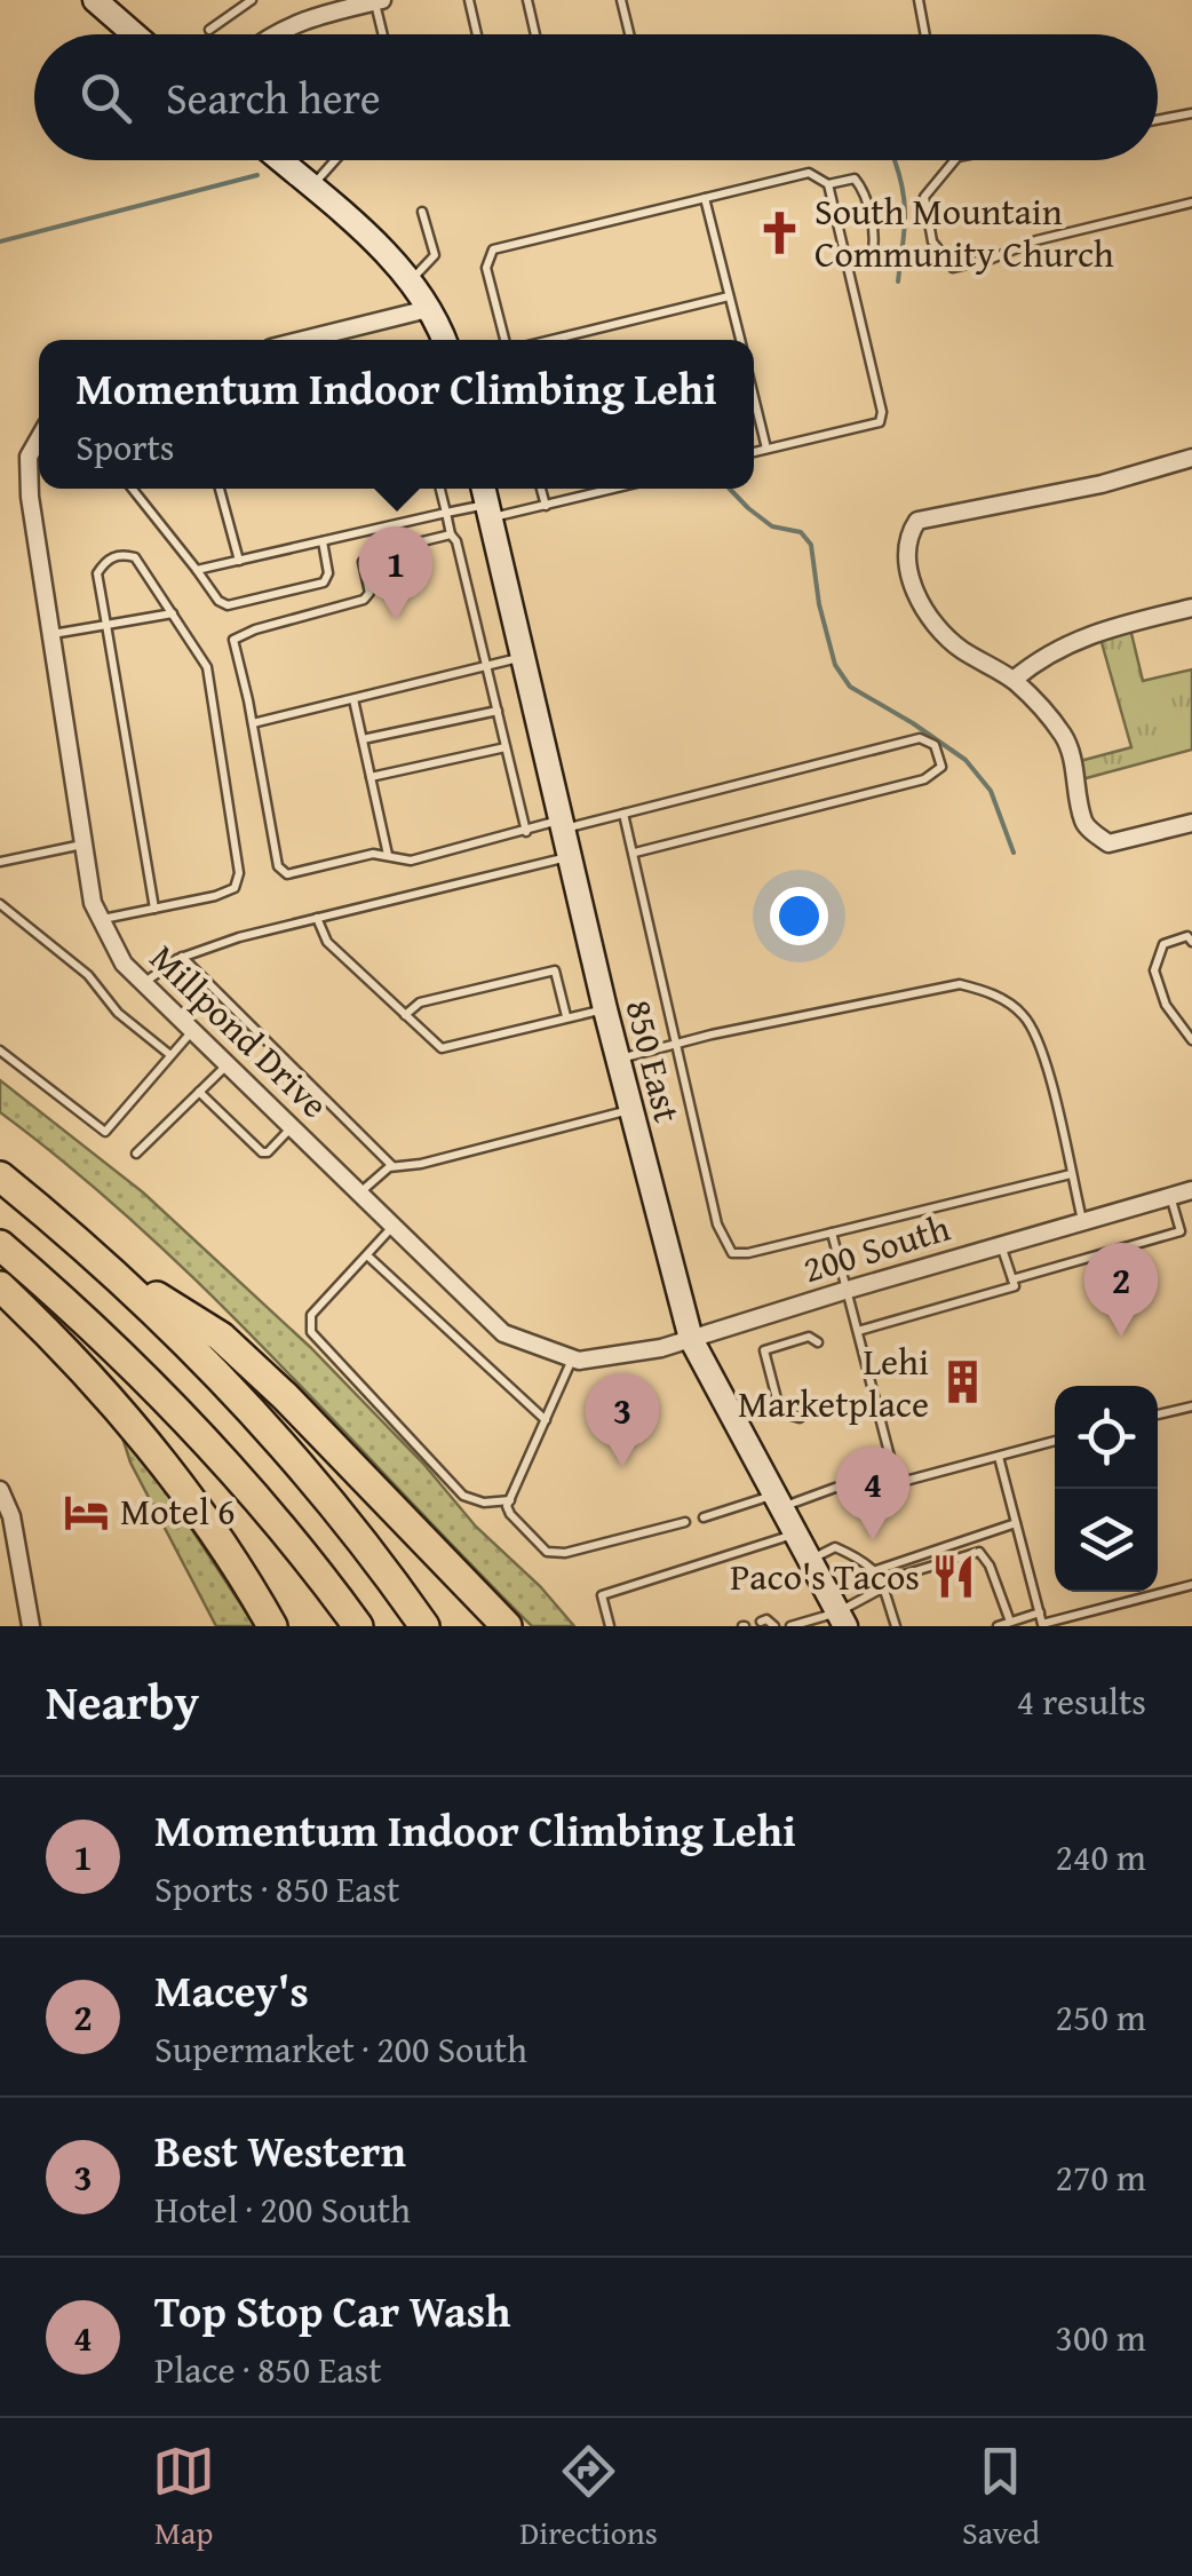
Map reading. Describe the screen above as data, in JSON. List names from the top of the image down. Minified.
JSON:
{"streets":{"main road":["850 East"],"street":["Millpond Drive","200 South"]},"crossings":[["Millpond Drive","200 South"],["850 East","200 South"]],"places":{"church":["South Mountain Community Church"],"building":["Lehi Marketplace"],"hotel":["Motel 6"],"restaurant":["Paco's Tacos"]},"page":{"search":"Search here","popup":["Momentum Indoor Climbing Lehi","Sports"],"pins":["1","2","3","4"],"heading":["Nearby","4 results"],"list":[{"mark":"1","name":"Momentum Indoor Climbing Lehi","note":"Sports · 850 East","value":"240 m"},{"mark":"2","name":"Macey's","note":"Supermarket · 200 South","value":"250 m"},{"mark":"3","name":"Best Western","note":"Hotel · 200 South","value":"270 m"},{"mark":"4","name":"Top Stop Car Wash","note":"Place · 850 East","value":"300 m"}],"nav":["Map","Directions","Saved"]}}
